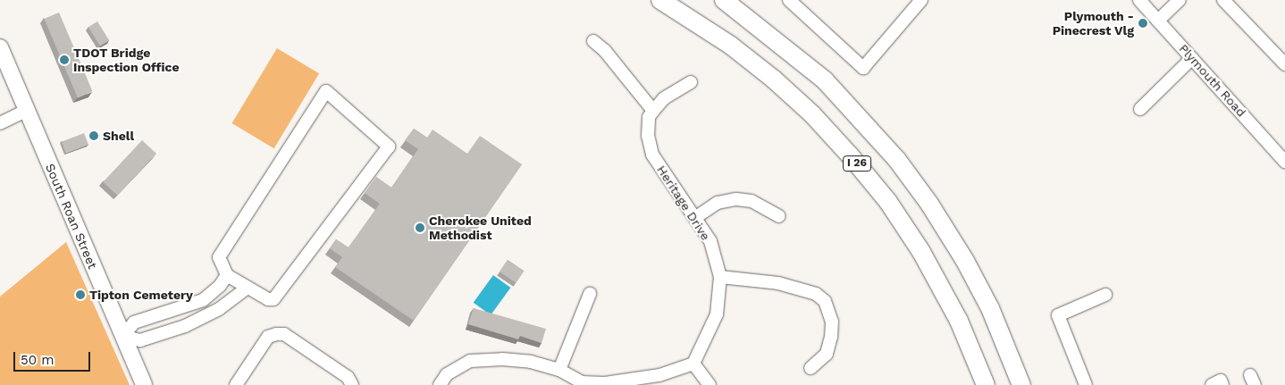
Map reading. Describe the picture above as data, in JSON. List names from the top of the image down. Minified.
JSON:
{"streets":{"highway":["I 26"],"main road":["South Roan Street"],"street":["Plymouth Road","Heritage Drive"]},"places":["Plymouth - Pinecrest Vlg","TDOT Bridge Inspection Office","Shell","Cherokee United Methodist","Tipton Cemetery"],"scale_bar":"50 m"}
